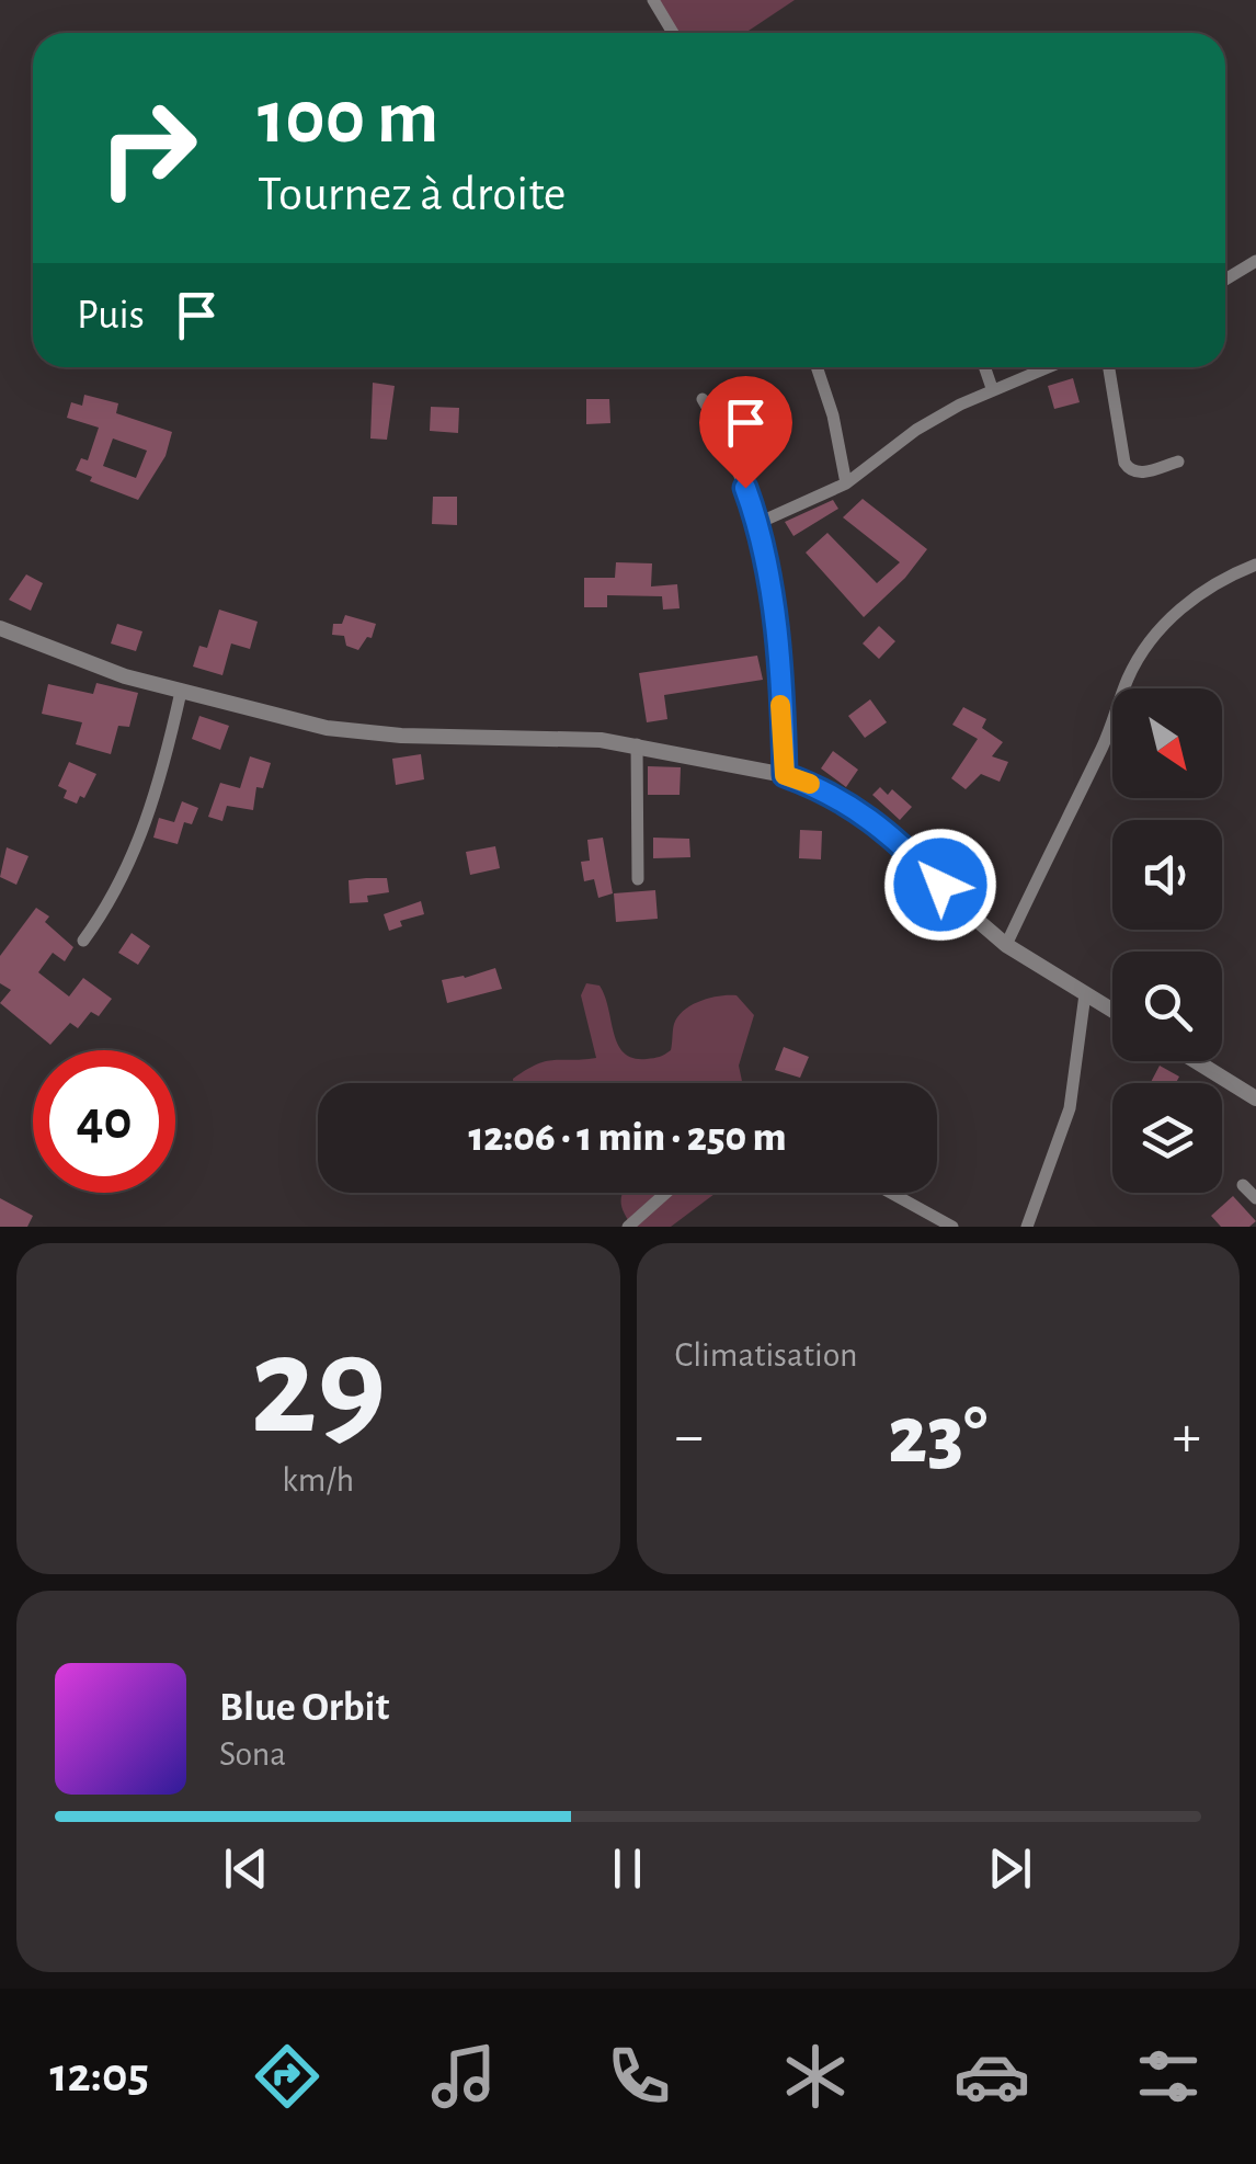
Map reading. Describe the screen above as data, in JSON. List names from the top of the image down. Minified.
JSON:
{"north":"bottom right","page":{"turn":["100 m","Tournez à droite"],"then":"Puis","limit":"40","trip":"12:06 · 1 min · 250 m","tile":[["29","km/h"],"Climatisation"],"heat":["−","23°","+"],"song":["Blue Orbit","Sona"],"tabs":"12:05"}}
